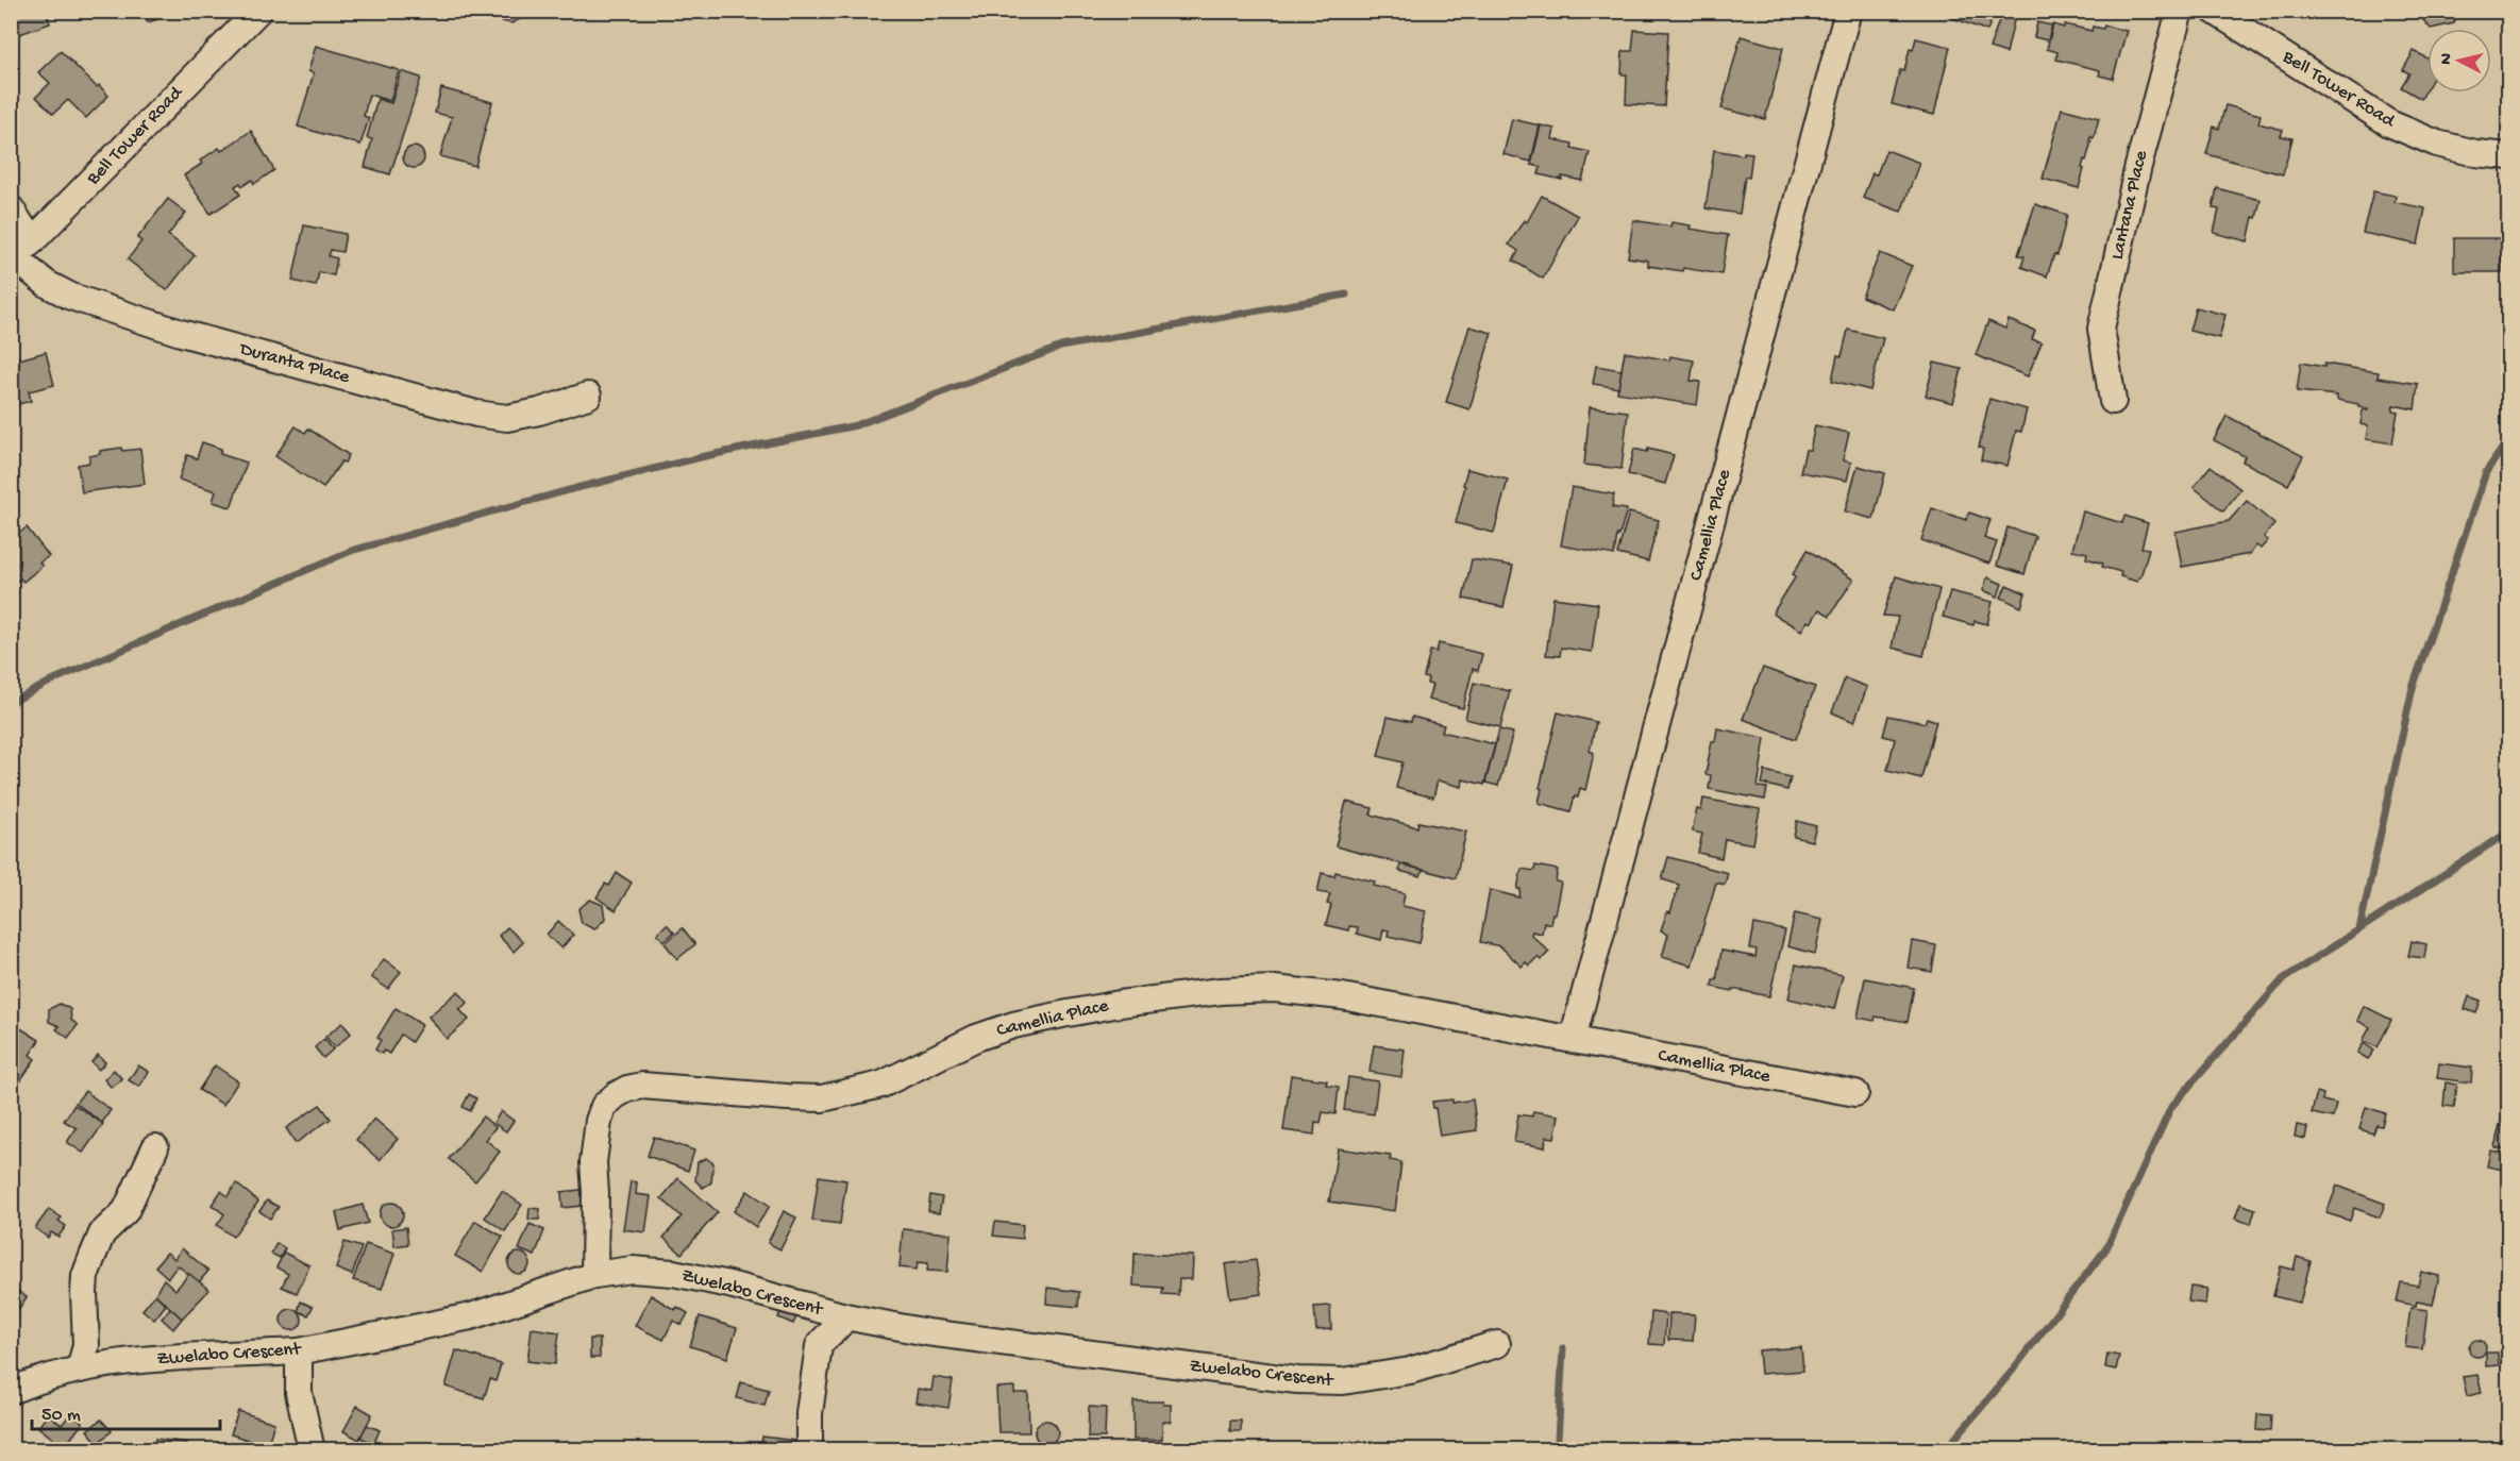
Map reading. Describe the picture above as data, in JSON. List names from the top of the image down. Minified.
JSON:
{"streets":{"street":["Bell Tower Road","Lantana Place","Duranta Place","Camellia Place","Zwelabo Crescent"]},"crossings":[["Bell Tower Road","Duranta Place"],["Camellia Place","Zwelabo Crescent"]],"scale_bar":"50 m","north":"left"}
